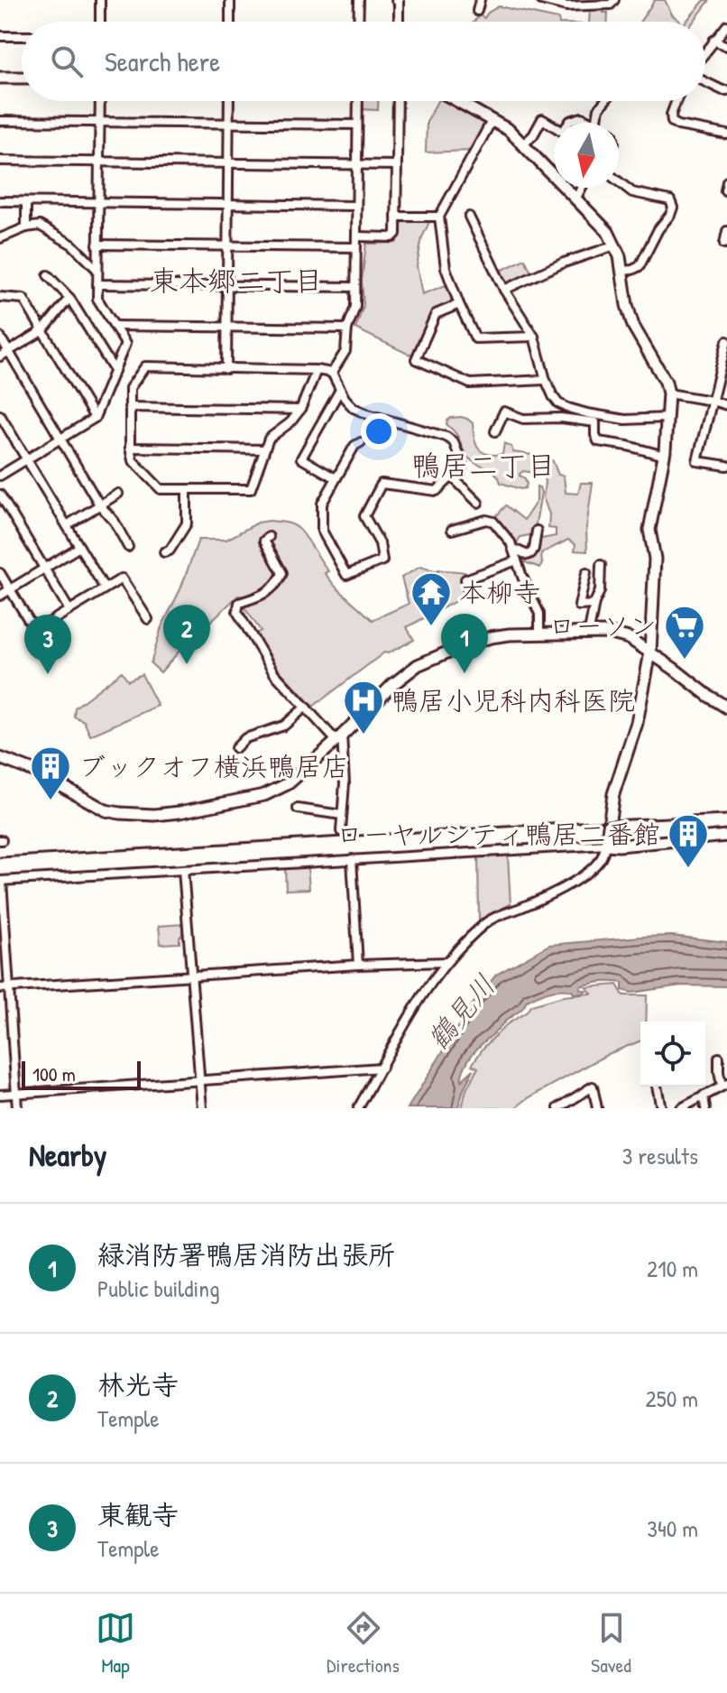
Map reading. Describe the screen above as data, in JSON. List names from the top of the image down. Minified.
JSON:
{"districts":["東本郷二丁目","鴨居二丁目"],"water":["鶴見川"],"places":{"temple":["本柳寺"],"supermarket":["ローソン"],"hospital":["鴨居小児科内科医院"],"building":["ブックオフ横浜鴨居店","ローヤルシティ鴨居二番館"]},"scale_bar":"100 m","north":"bottom","page":{"search":"Search here","pins":["2","1","3"],"scale":"100 m","heading":["Nearby","3 results"],"list":[{"mark":"1","name":"緑消防署鴨居消防出張所","note":"Public building","value":"210 m"},{"mark":"2","name":"林光寺","note":"Temple","value":"250 m"},{"mark":"3","name":"東観寺","note":"Temple","value":"340 m"}],"nav":["Map","Directions","Saved"]}}
